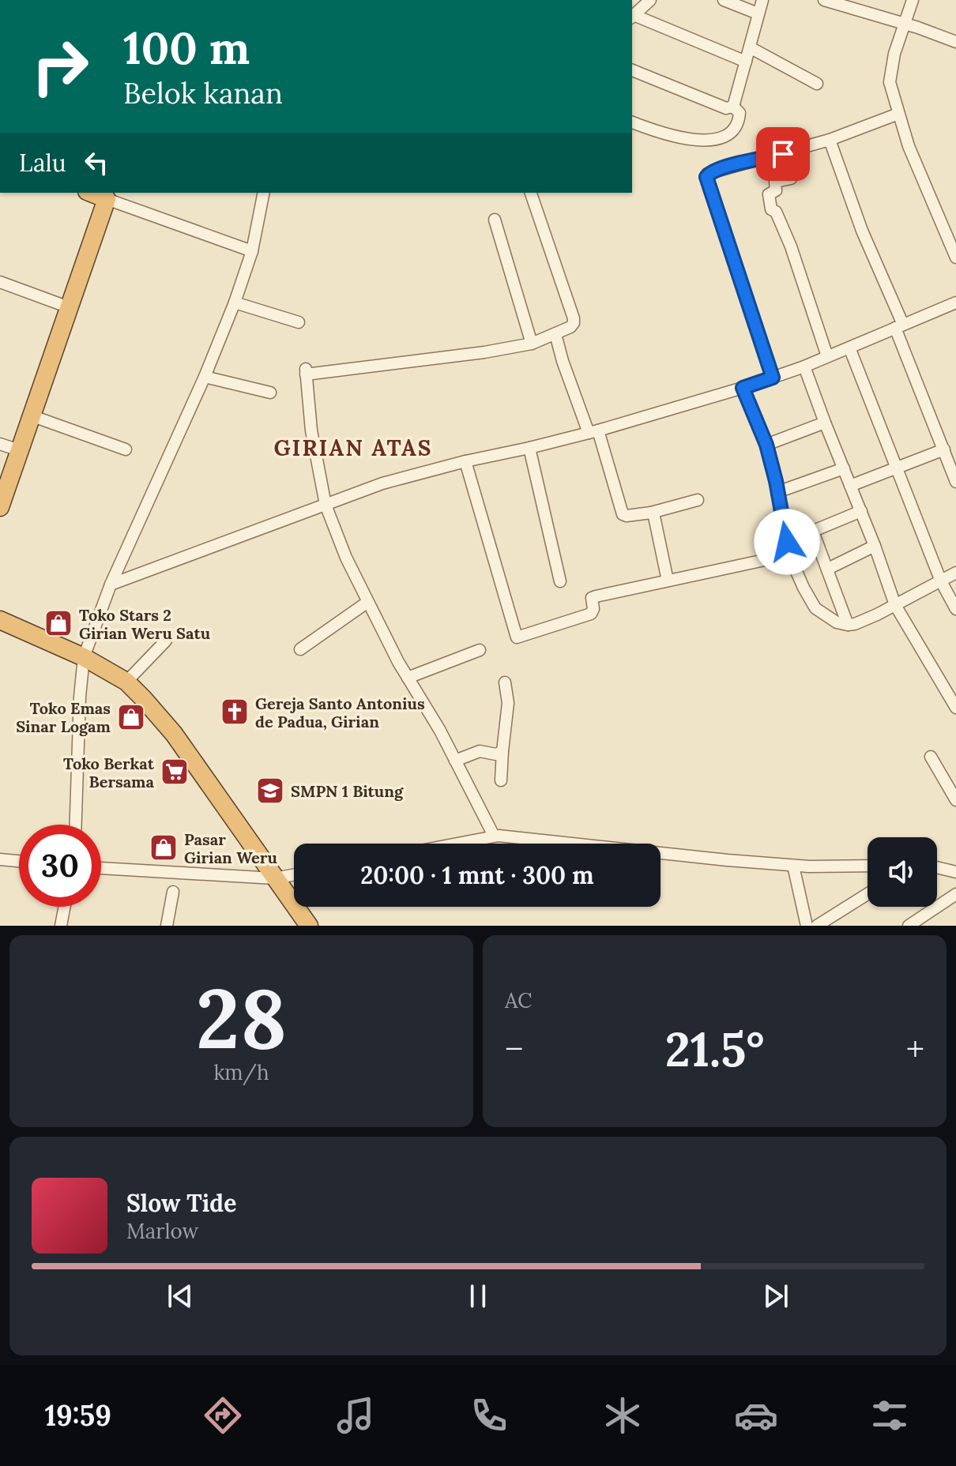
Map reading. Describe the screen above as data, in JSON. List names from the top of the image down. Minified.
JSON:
{"districts":["GIRIAN ATAS"],"places":{"shop":["Toko Stars 2 Girian Weru Satu","Toko Emas Sinar Logam","Pasar Girian Weru"],"church":["Gereja Santo Antonius de Padua, Girian"],"supermarket":["Toko Berkat Bersama"],"school or university":["SMPN 1 Bitung"]},"page":{"turn":["100 m","Belok kanan"],"then":"Lalu","limit":"30","trip":"20:00 · 1 mnt · 300 m","tile":[["28","km/h"],"AC"],"heat":["−","21.5°","+"],"song":["Slow Tide","Marlow"],"tabs":"19:59"}}
